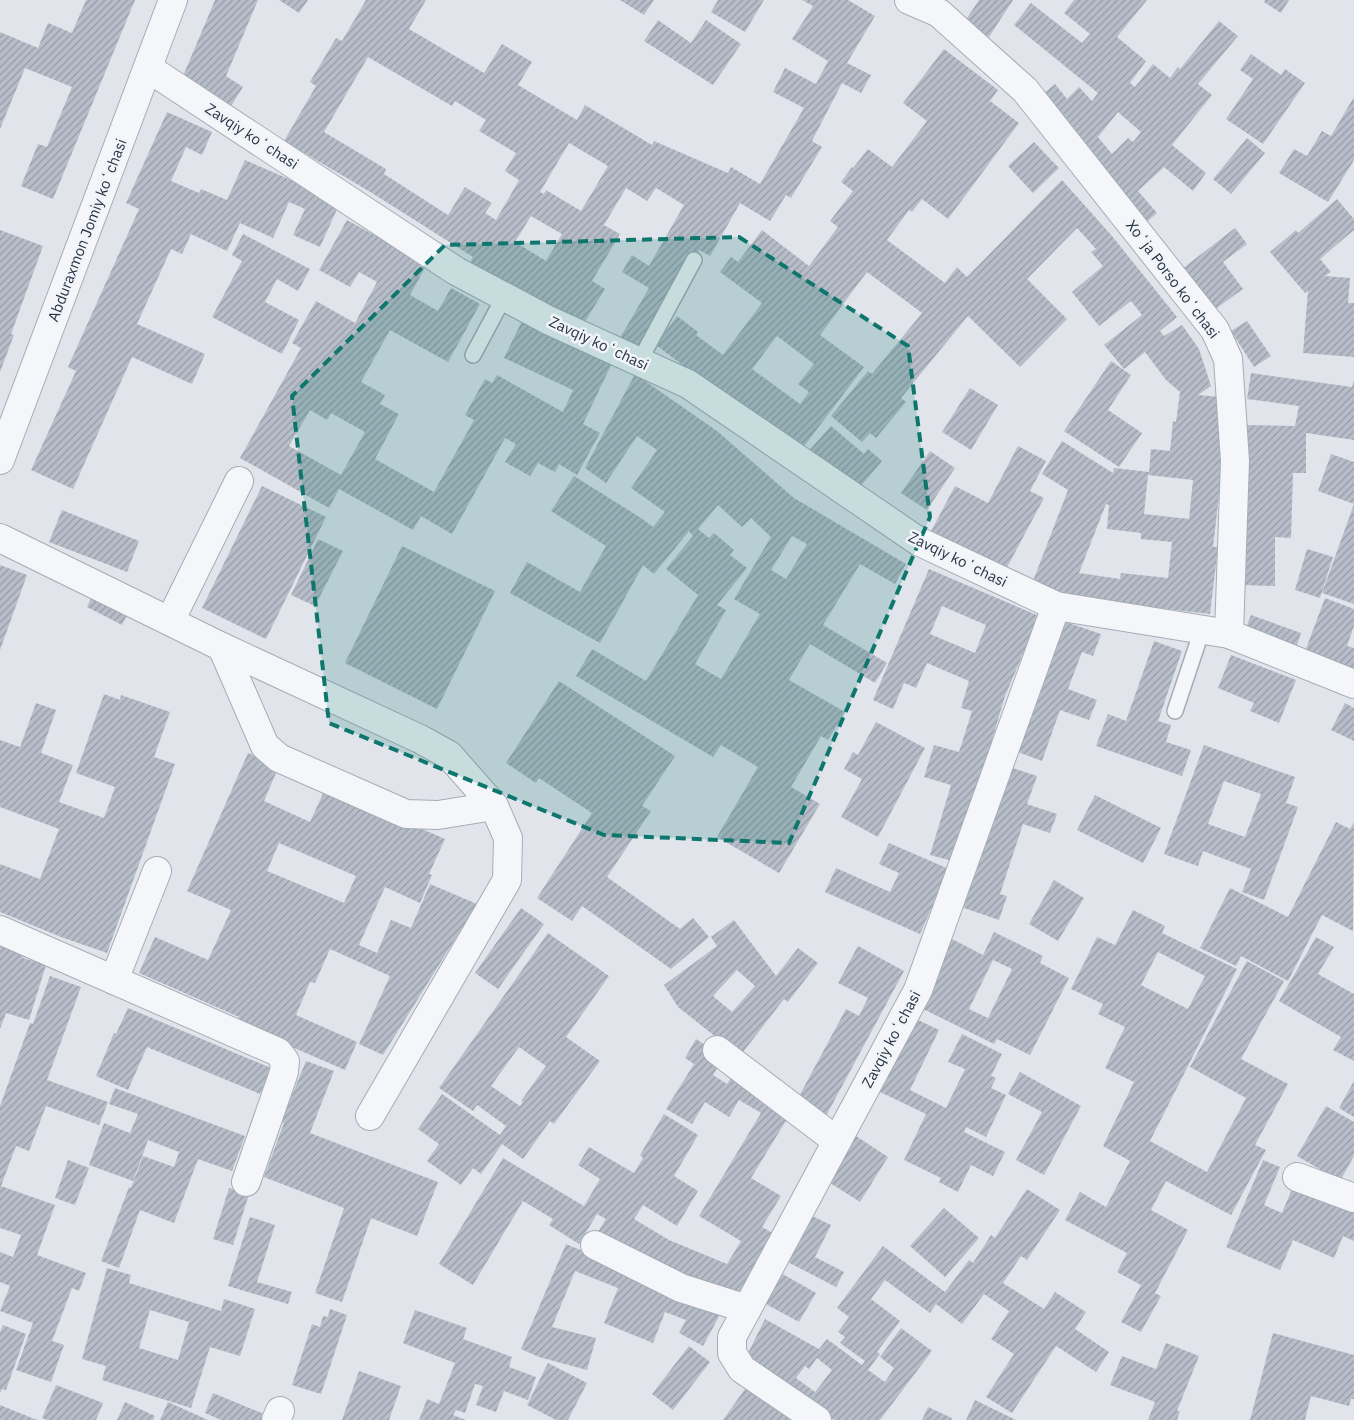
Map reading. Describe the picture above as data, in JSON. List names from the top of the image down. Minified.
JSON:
{"streets":{"street":["Zavqiy koʻchasi","Abduraxmon Jomiy koʻchasi","Xoʻja Porso koʻchasi"]},"crossings":[["Zavqiy koʻchasi","Abduraxmon Jomiy koʻchasi"],["Zavqiy koʻchasi","Xoʻja Porso koʻchasi"]]}
